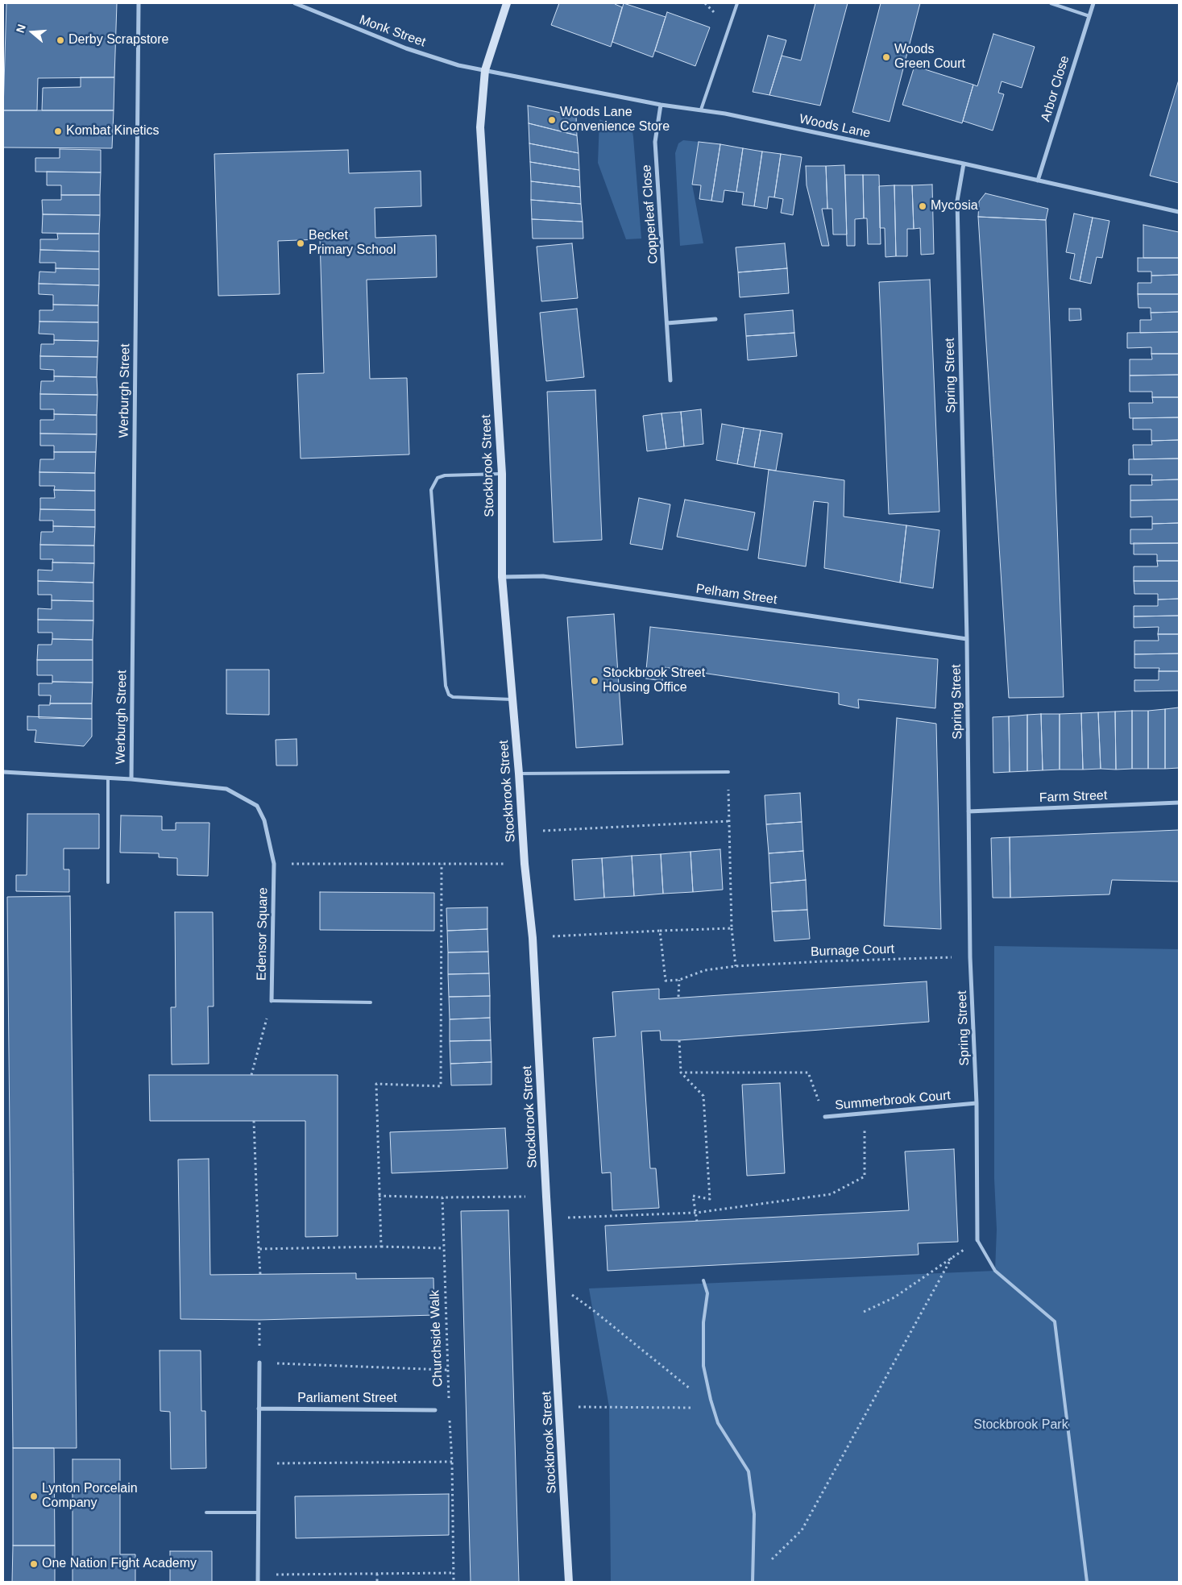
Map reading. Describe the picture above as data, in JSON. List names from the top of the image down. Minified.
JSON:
{"streets":{"street":["Monk Street","Arbor Close","Woods Lane","Copperleaf Close","Spring Street","Werburgh Street","Stockbrook Street","Pelham Street","Farm Street","Edensor Square","Summerbrook Court","Parliament Street"],"path":["Burnage Court","Churchside Walk"]},"crossings":[["Monk Street","Woods Lane"],["Monk Street","Stockbrook Street"],["Arbor Close","Woods Lane"],["Woods Lane","Copperleaf Close"],["Woods Lane","Spring Street"],["Woods Lane","Stockbrook Street"],["Spring Street","Pelham Street"],["Spring Street","Farm Street"],["Spring Street","Burnage Court"],["Spring Street","Summerbrook Court"],["Werburgh Street","Edensor Square"],["Stockbrook Street","Pelham Street"]],"parks":["Stockbrook Park"],"places":["Derby Scrapstore","Woods Green Court","Woods Lane Convenience Store","Kombat Kinetics","Mycosia","Becket Primary School","Stockbrook Street Housing Office","Lynton Porcelain Company","One Nation Fight Academy"],"north":"left"}
